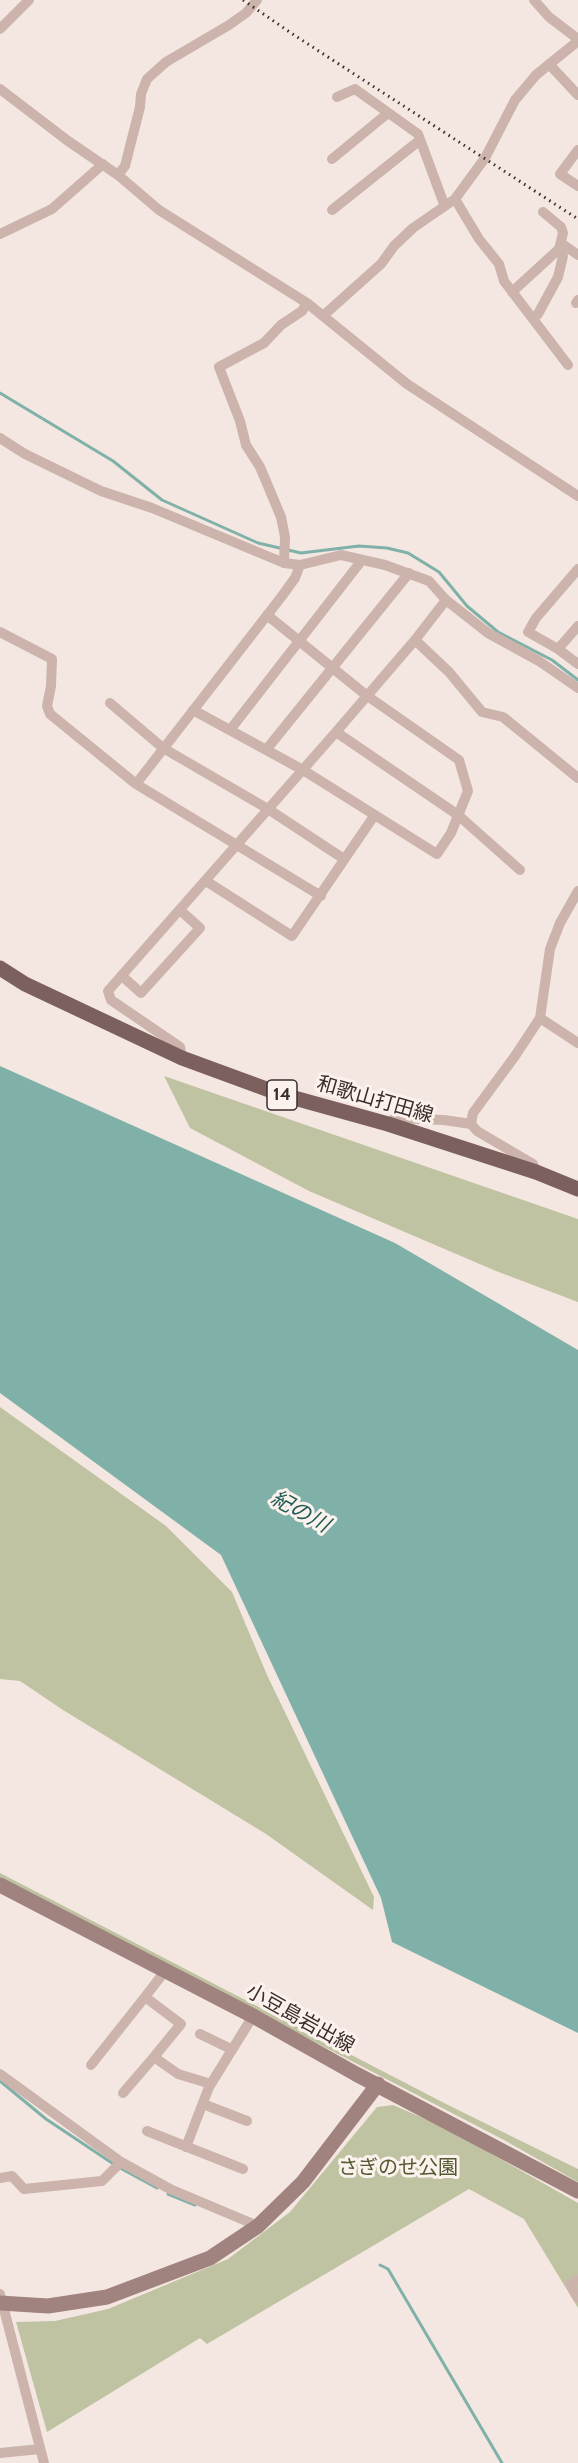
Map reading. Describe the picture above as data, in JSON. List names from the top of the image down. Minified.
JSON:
{"streets":{"main road":["14","和歌山打田線","小豆島岩出線"]},"water":["紀の川"],"parks":["さぎのせ公園"]}
